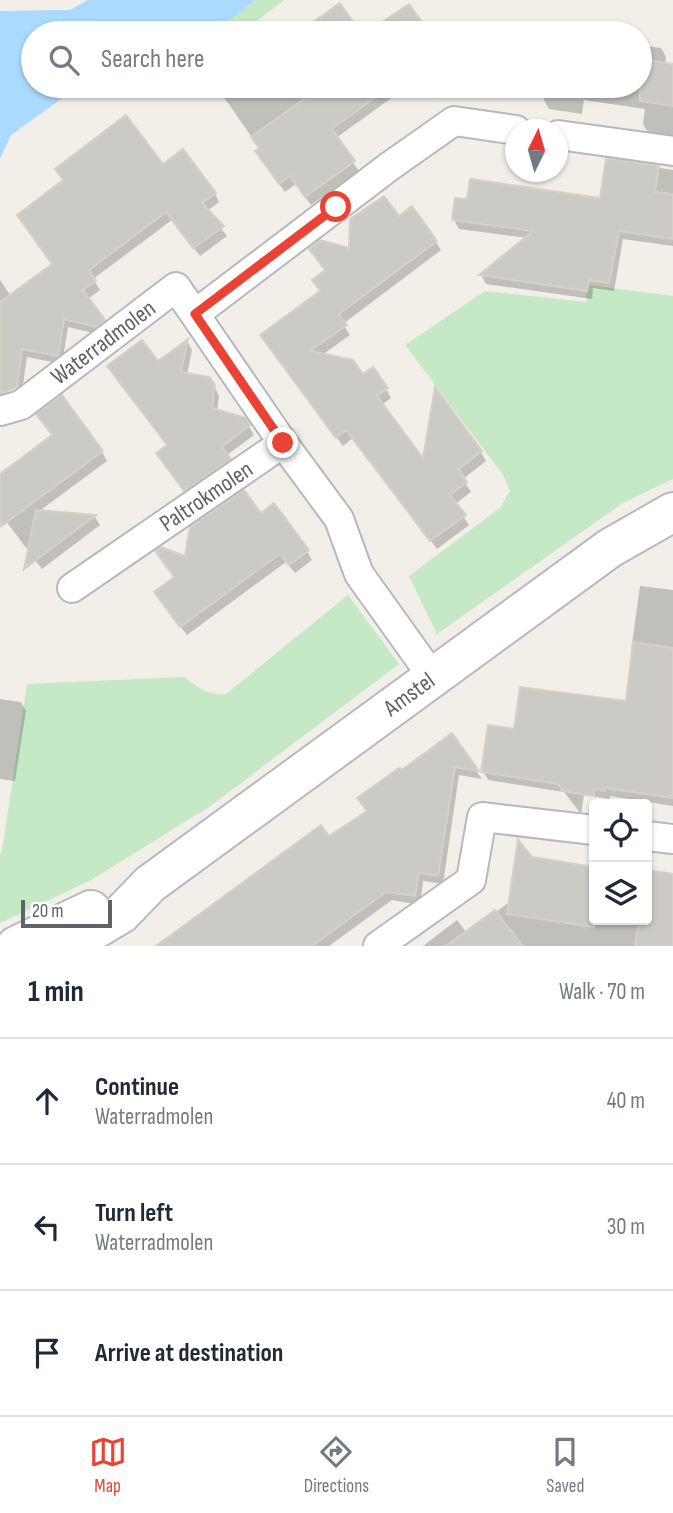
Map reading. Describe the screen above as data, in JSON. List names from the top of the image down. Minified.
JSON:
{"streets":{"street":["Waterradmolen","Paltrokmolen","Amstel"]},"crossings":[["Waterradmolen","Paltrokmolen"]],"scale_bar":"20 m","north":"top","page":{"search":"Search here","scale":"20 m","heading":["1 min","Walk · 70 m"],"list":[["Continue","Waterradmolen","40 m"],["Turn left","Waterradmolen","30 m"],"Arrive at destination"],"nav":["Map","Directions","Saved"]}}
